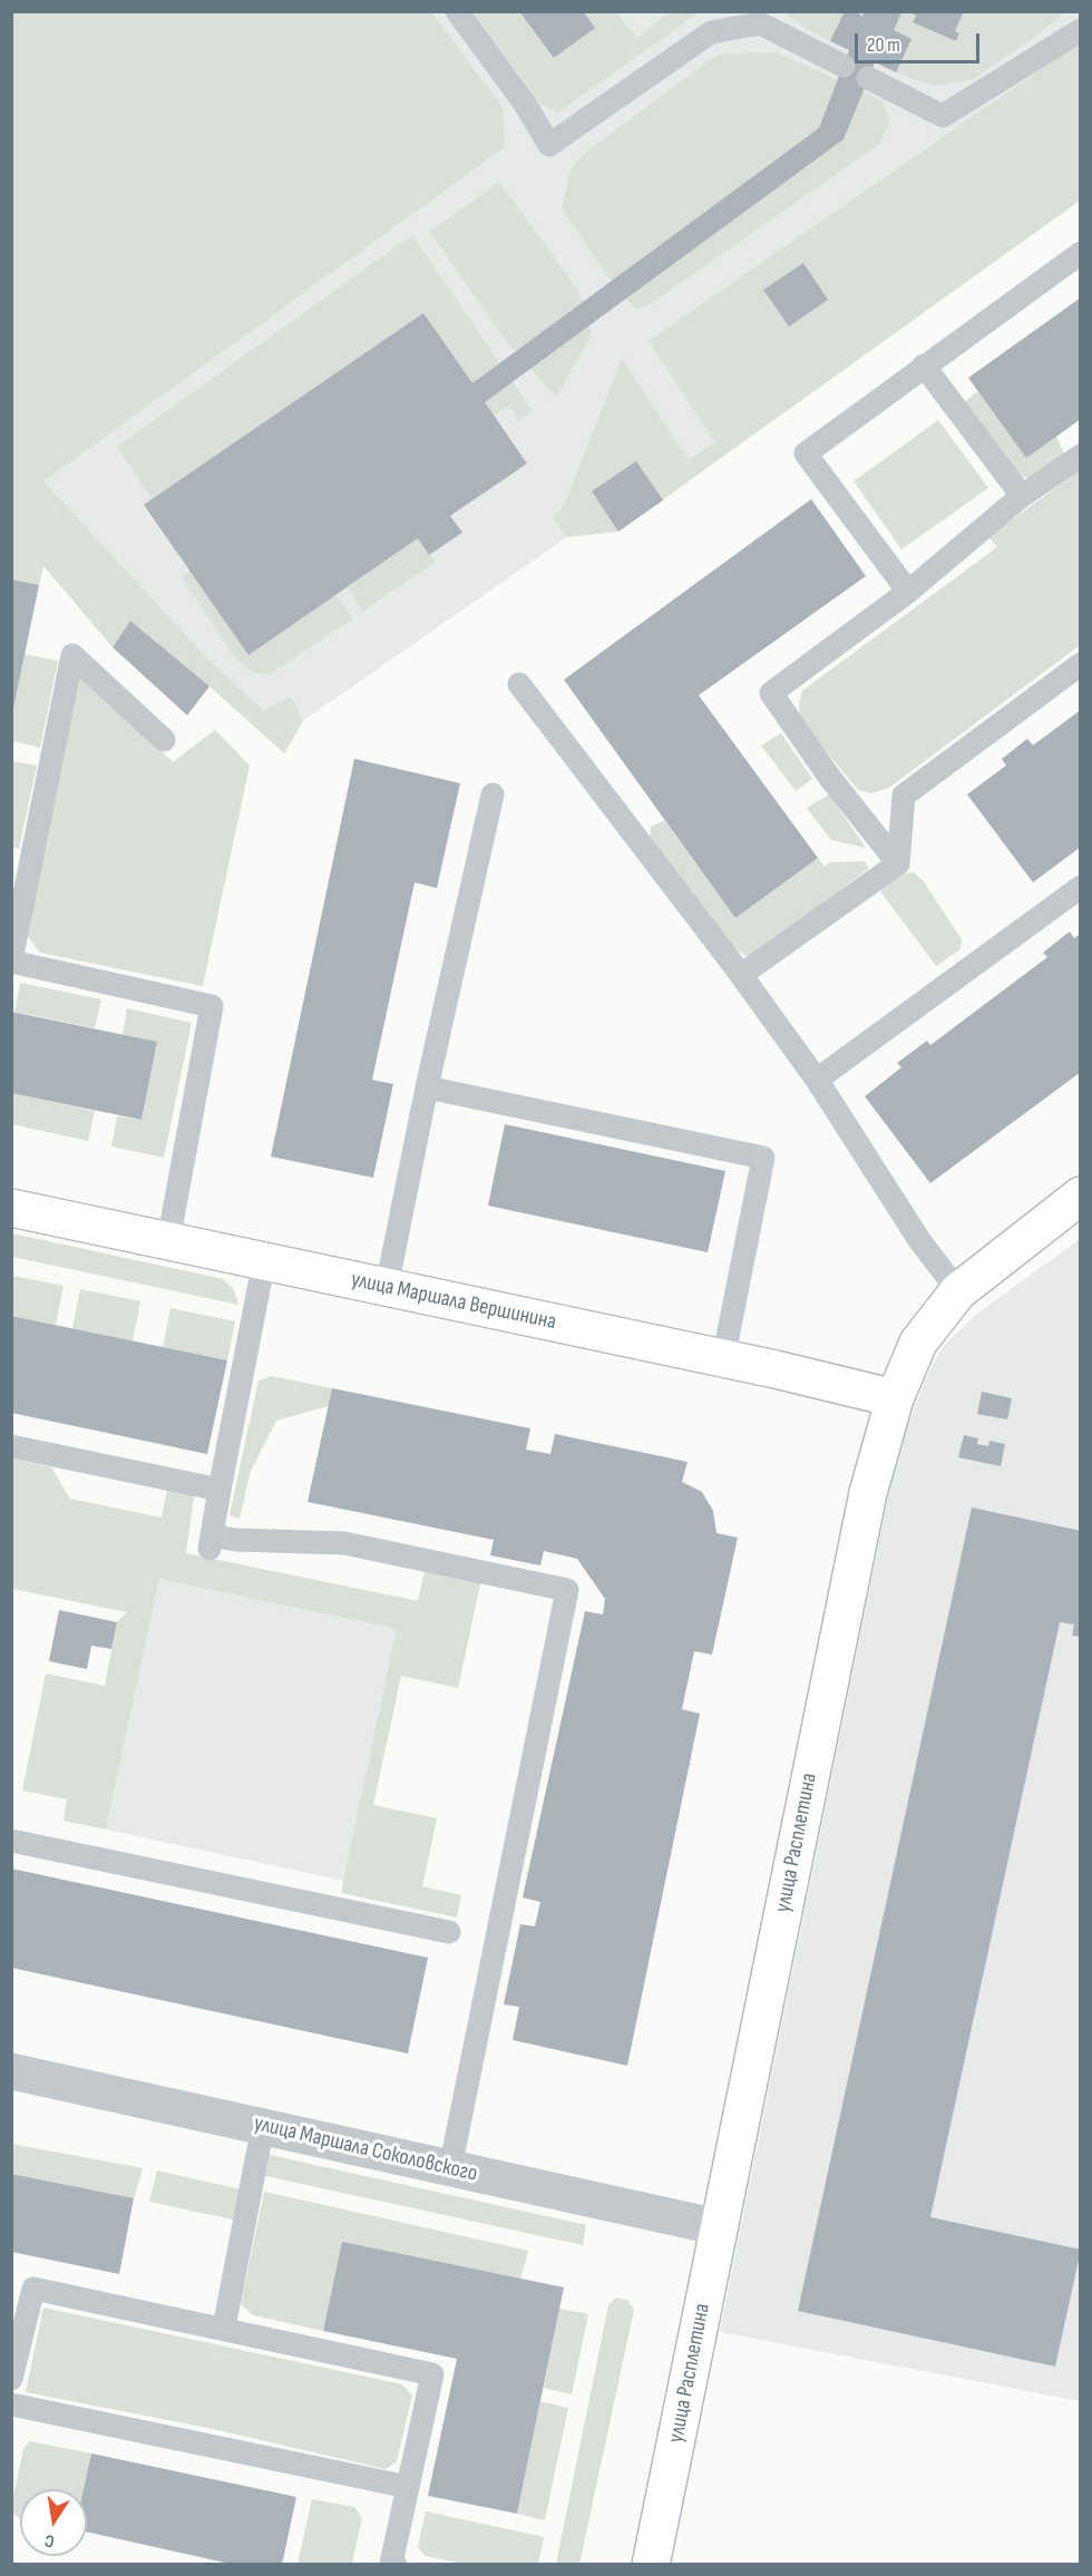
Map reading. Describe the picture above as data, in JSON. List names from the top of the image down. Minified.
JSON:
{"streets":{"street":["улица Маршала Вершинина","улица Расплетина","улица Маршала Соколовского"]},"crossings":[["улица Маршала Вершинина","улица Расплетина"],["улица Расплетина","улица Маршала Соколовского"]],"scale_bar":"20 m","north":"bottom"}
